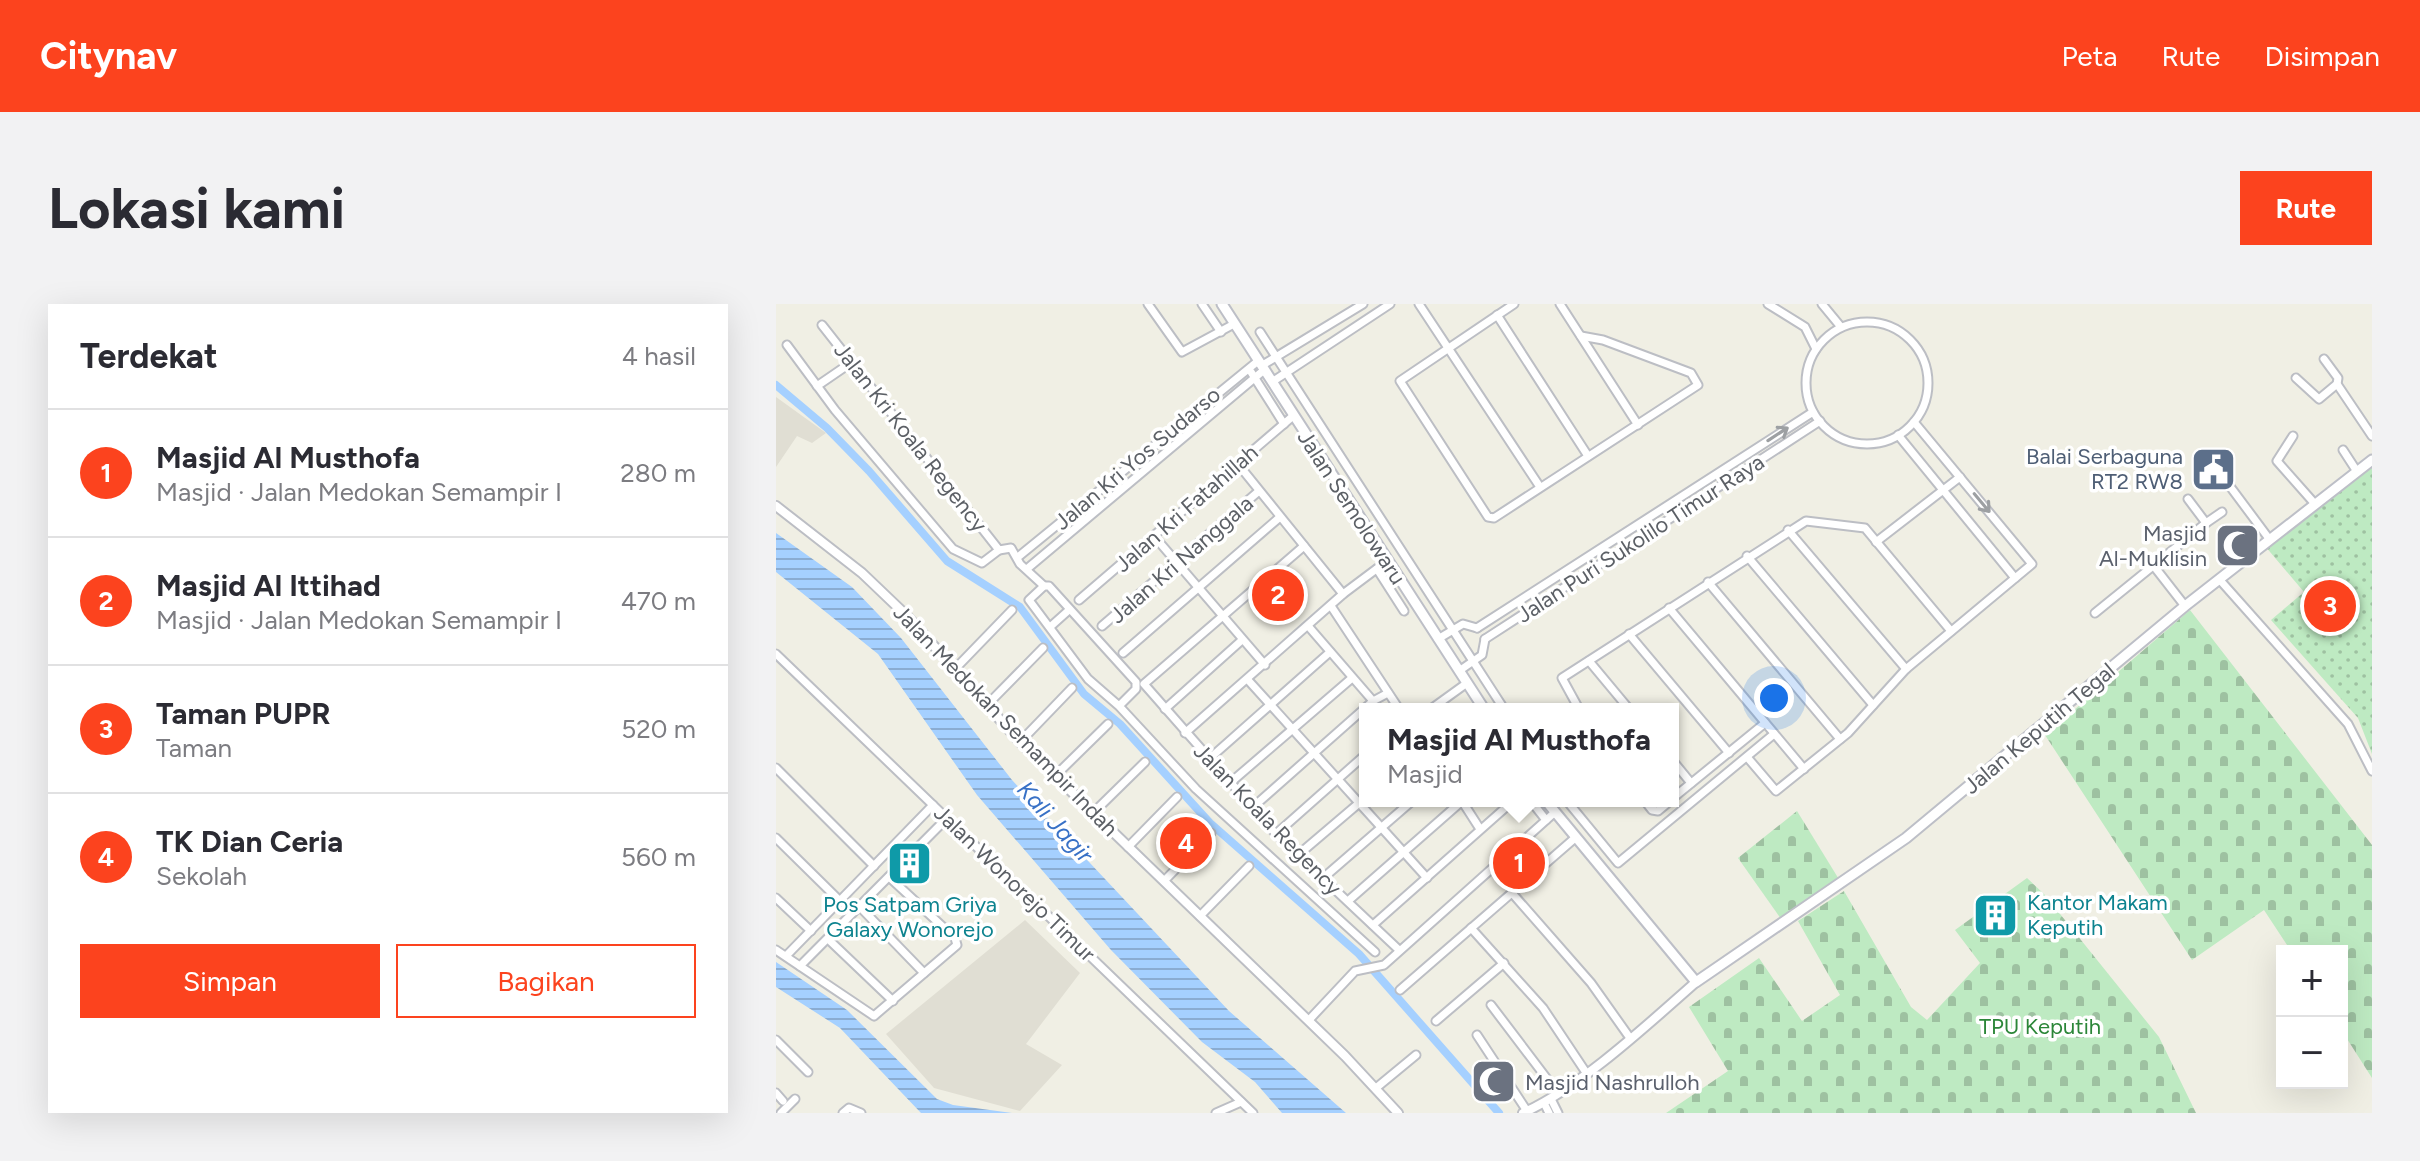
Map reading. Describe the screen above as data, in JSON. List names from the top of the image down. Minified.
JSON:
{"streets":{"main road":["Jalan Semolowaru","Jalan Keputih Tegal"],"street":["Jalan Kri Koala Regency","Jalan Kri Yos Sudarso","Jalan Kri Fatahillah","Jalan Puri Sukolilo Timur Raya","Jalan Kri Nanggala","Jalan Medokan Semampir Indah","Jalan Koala Regency","Jalan Wonorejo Timur"]},"crossings":[["Jalan Kri Koala Regency","Jalan Kri Yos Sudarso"],["Jalan Kri Koala Regency","Jalan Koala Regency"],["Jalan Kri Yos Sudarso","Jalan Semolowaru"],["Jalan Semolowaru","Jalan Kri Fatahillah"]],"water":["Kali Jagir"],"parks":["TPU Keputih"],"places":{"public building":["Balai Serbaguna RT2 RW8"],"mosque":["Masjid Al-Muklisin","Masjid Nashrulloh"],"building":["Pos Satpam Griya Galaxy Wonorejo","Kantor Makam Keputih"]},"page":{"header":"Citynav","nav":["Peta","Rute","Disimpan"],"buttons":["Rute",["Simpan","Bagikan"]],"title":"Lokasi kami","heading":["Terdekat","4 hasil"],"list":[{"mark":"1","name":"Masjid Al Musthofa","note":"Masjid · Jalan Medokan Semampir I","value":"280 m"},{"mark":"2","name":"Masjid Al Ittihad","note":"Masjid · Jalan Medokan Semampir I","value":"470 m"},{"mark":"3","name":"Taman PUPR","note":"Taman","value":"520 m"},{"mark":"4","name":"TK Dian Ceria","note":"Sekolah","value":"560 m"}],"pins":["2","3","4","1"],"popup":["Masjid Al Musthofa","Masjid"],"map_buttons":["+","−"]}}
